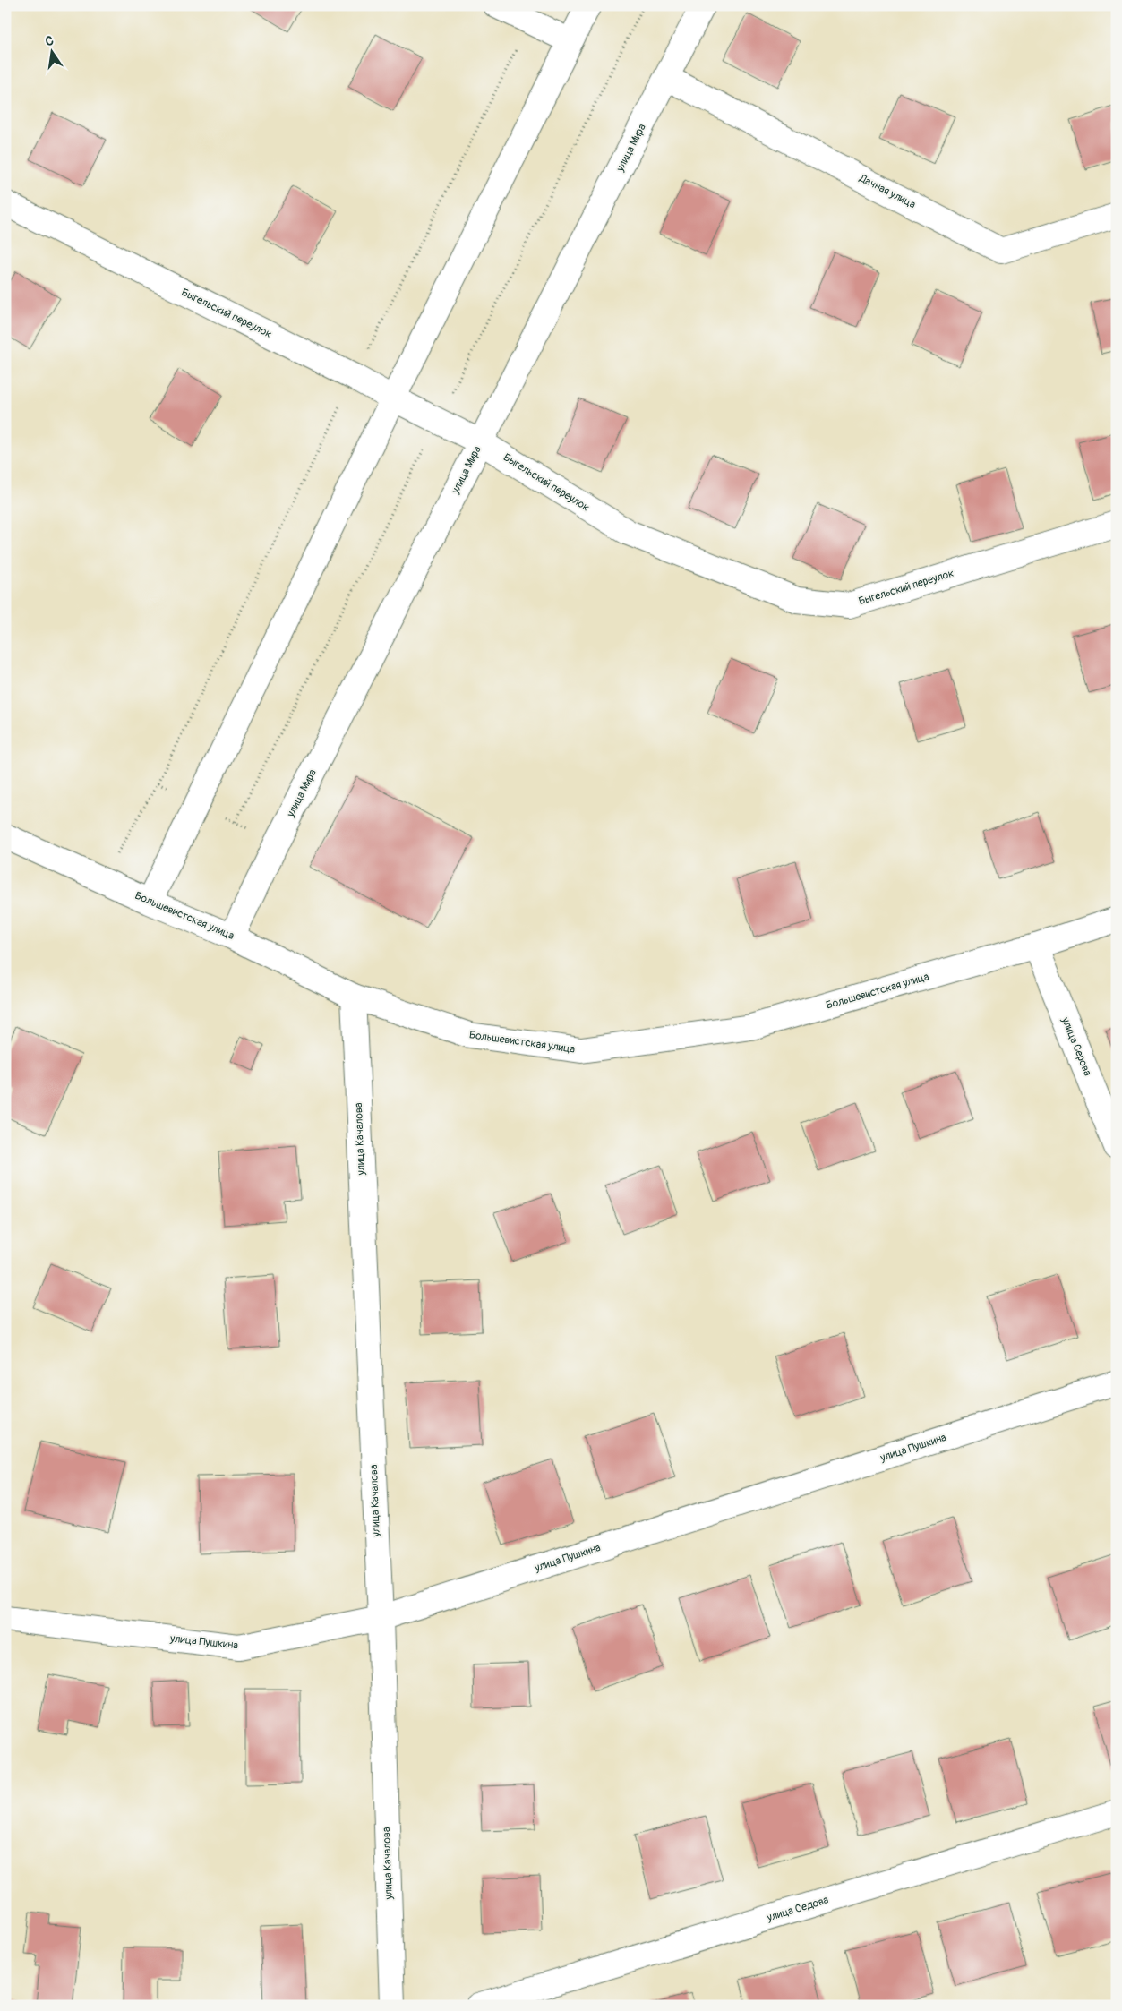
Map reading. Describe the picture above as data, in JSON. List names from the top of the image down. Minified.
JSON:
{"streets":{"street":["улица Мира","Дачная улица","Быгельский переулок","Большевистская улица","улица Серова","улица Качалова","улица Пушкина","улица Седова"]},"crossings":[["улица Мира","Дачная улица"],["улица Мира","Быгельский переулок"],["улица Мира","Большевистская улица"],["Большевистская улица","улица Серова"],["Большевистская улица","улица Качалова"],["улица Качалова","улица Пушкина"]],"north":"top"}
